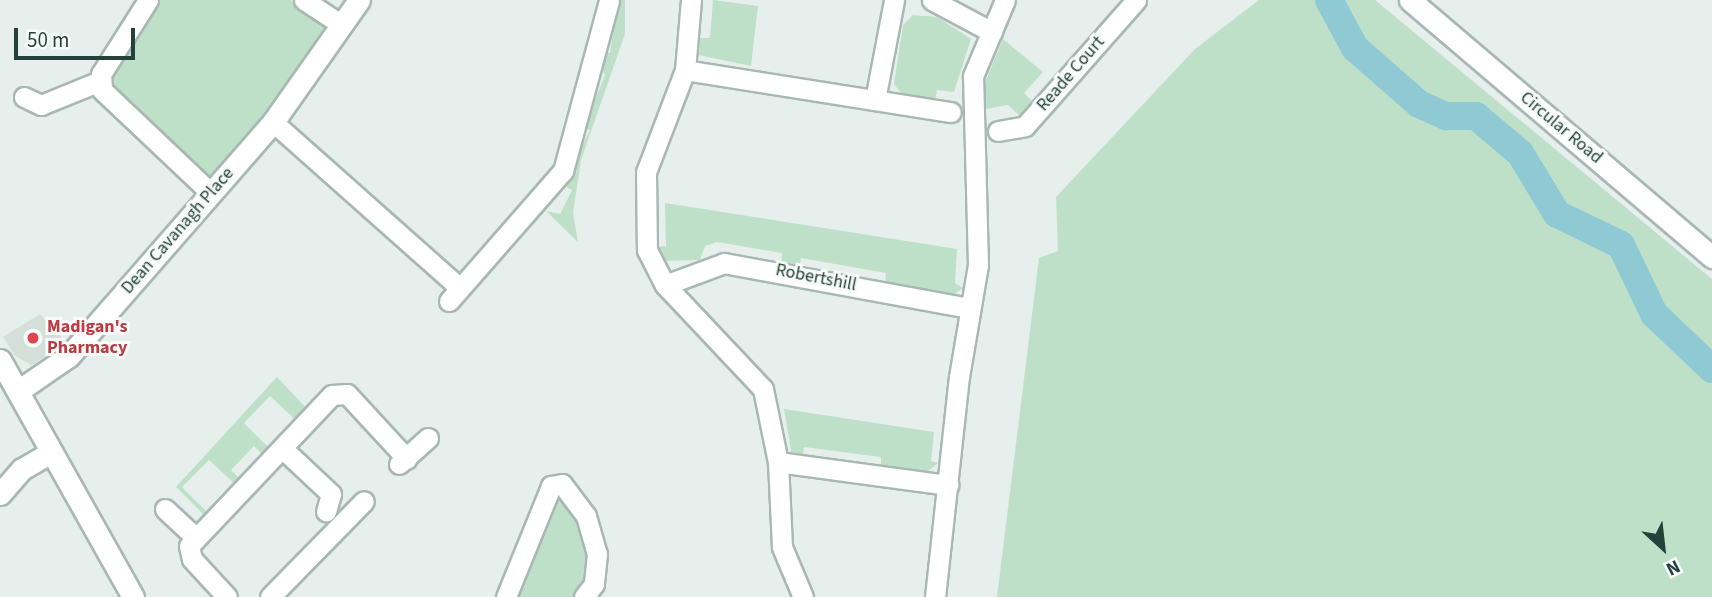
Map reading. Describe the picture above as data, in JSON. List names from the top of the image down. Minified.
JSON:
{"streets":{"street":["Reade Court","Circular Road","Dean Cavanagh Place","Robertshill"]},"places":["Madigan's Pharmacy"],"scale_bar":"50 m","north":"bottom right"}
